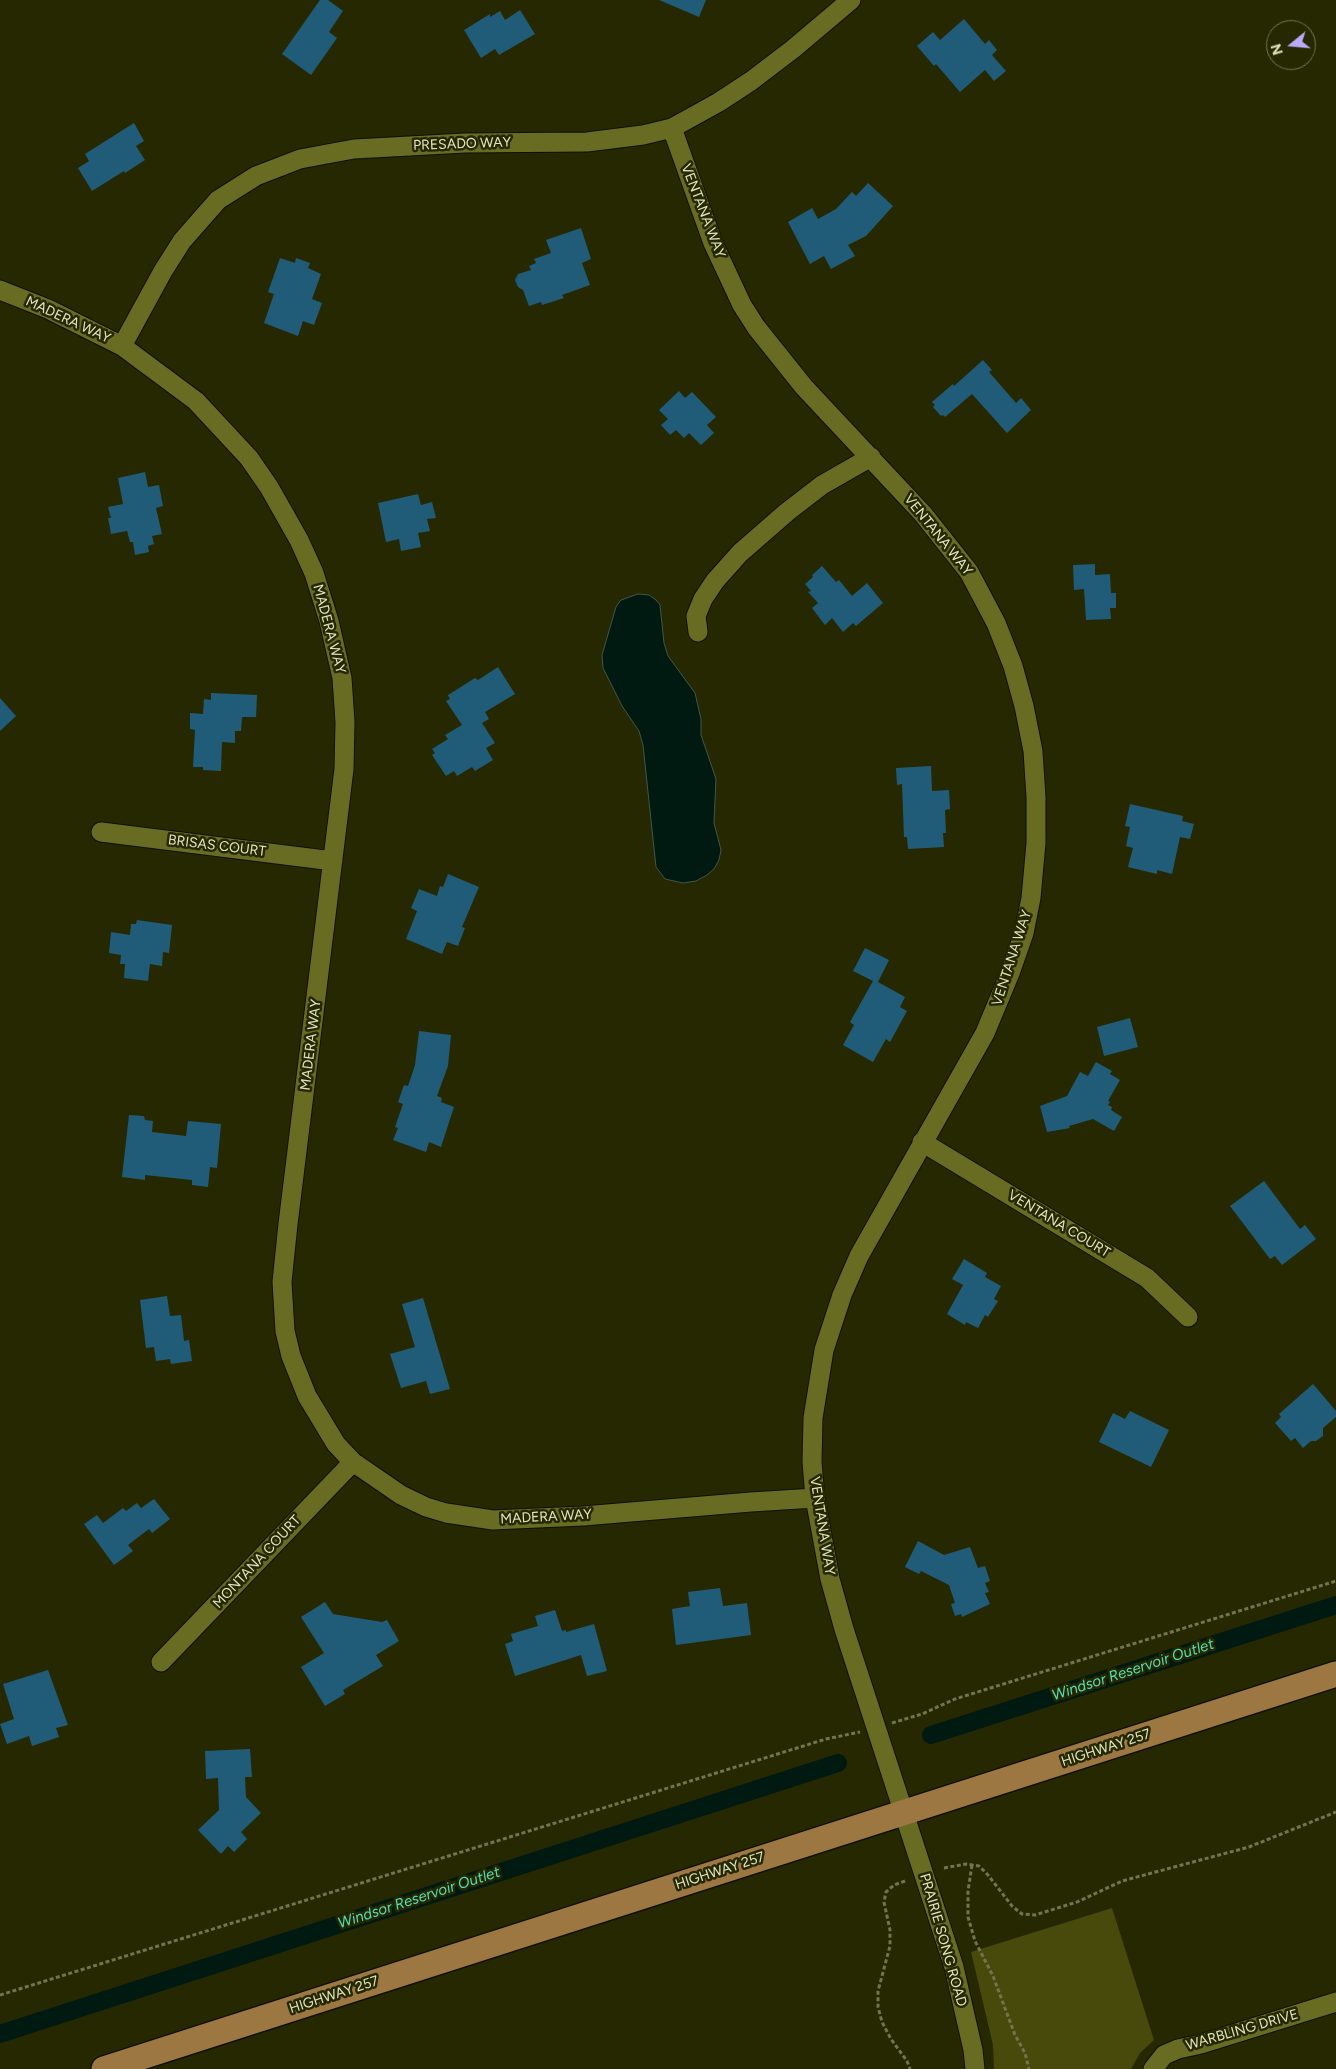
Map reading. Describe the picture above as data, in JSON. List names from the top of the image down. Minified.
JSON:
{"streets":{"main road":["HIGHWAY 257"],"street":["PRESADO WAY","VENTANA WAY","MADERA WAY","BRISAS COURT","VENTANA COURT","MONTANA COURT","PRAIRIE SONG ROAD","WARBLING DRIVE"]},"crossings":[["PRESADO WAY","VENTANA WAY"],["PRESADO WAY","MADERA WAY"],["VENTANA WAY","MADERA WAY"],["VENTANA WAY","VENTANA COURT"],["VENTANA WAY","HIGHWAY 257"],["VENTANA WAY","PRAIRIE SONG ROAD"],["MADERA WAY","BRISAS COURT"],["MADERA WAY","MONTANA COURT"],["HIGHWAY 257","PRAIRIE SONG ROAD"]],"water":["Windsor Reservoir Outlet"],"north":"left"}
